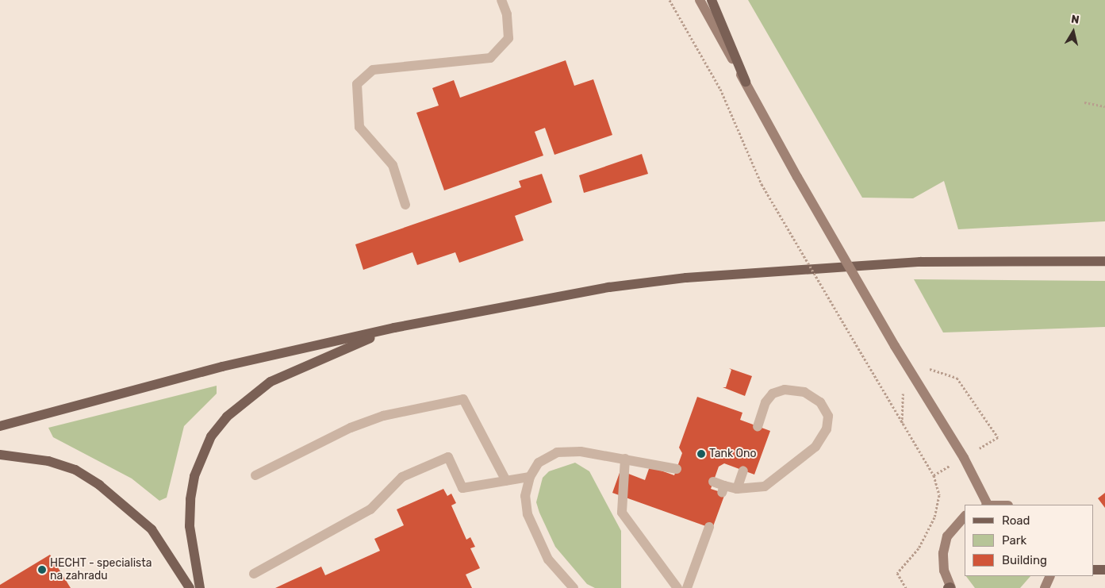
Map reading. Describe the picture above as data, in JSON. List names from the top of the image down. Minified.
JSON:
{"places":["Tank Ono","HECHT - specialista na zahradu"],"legend":["Road","Park","Building"],"north":"top"}
